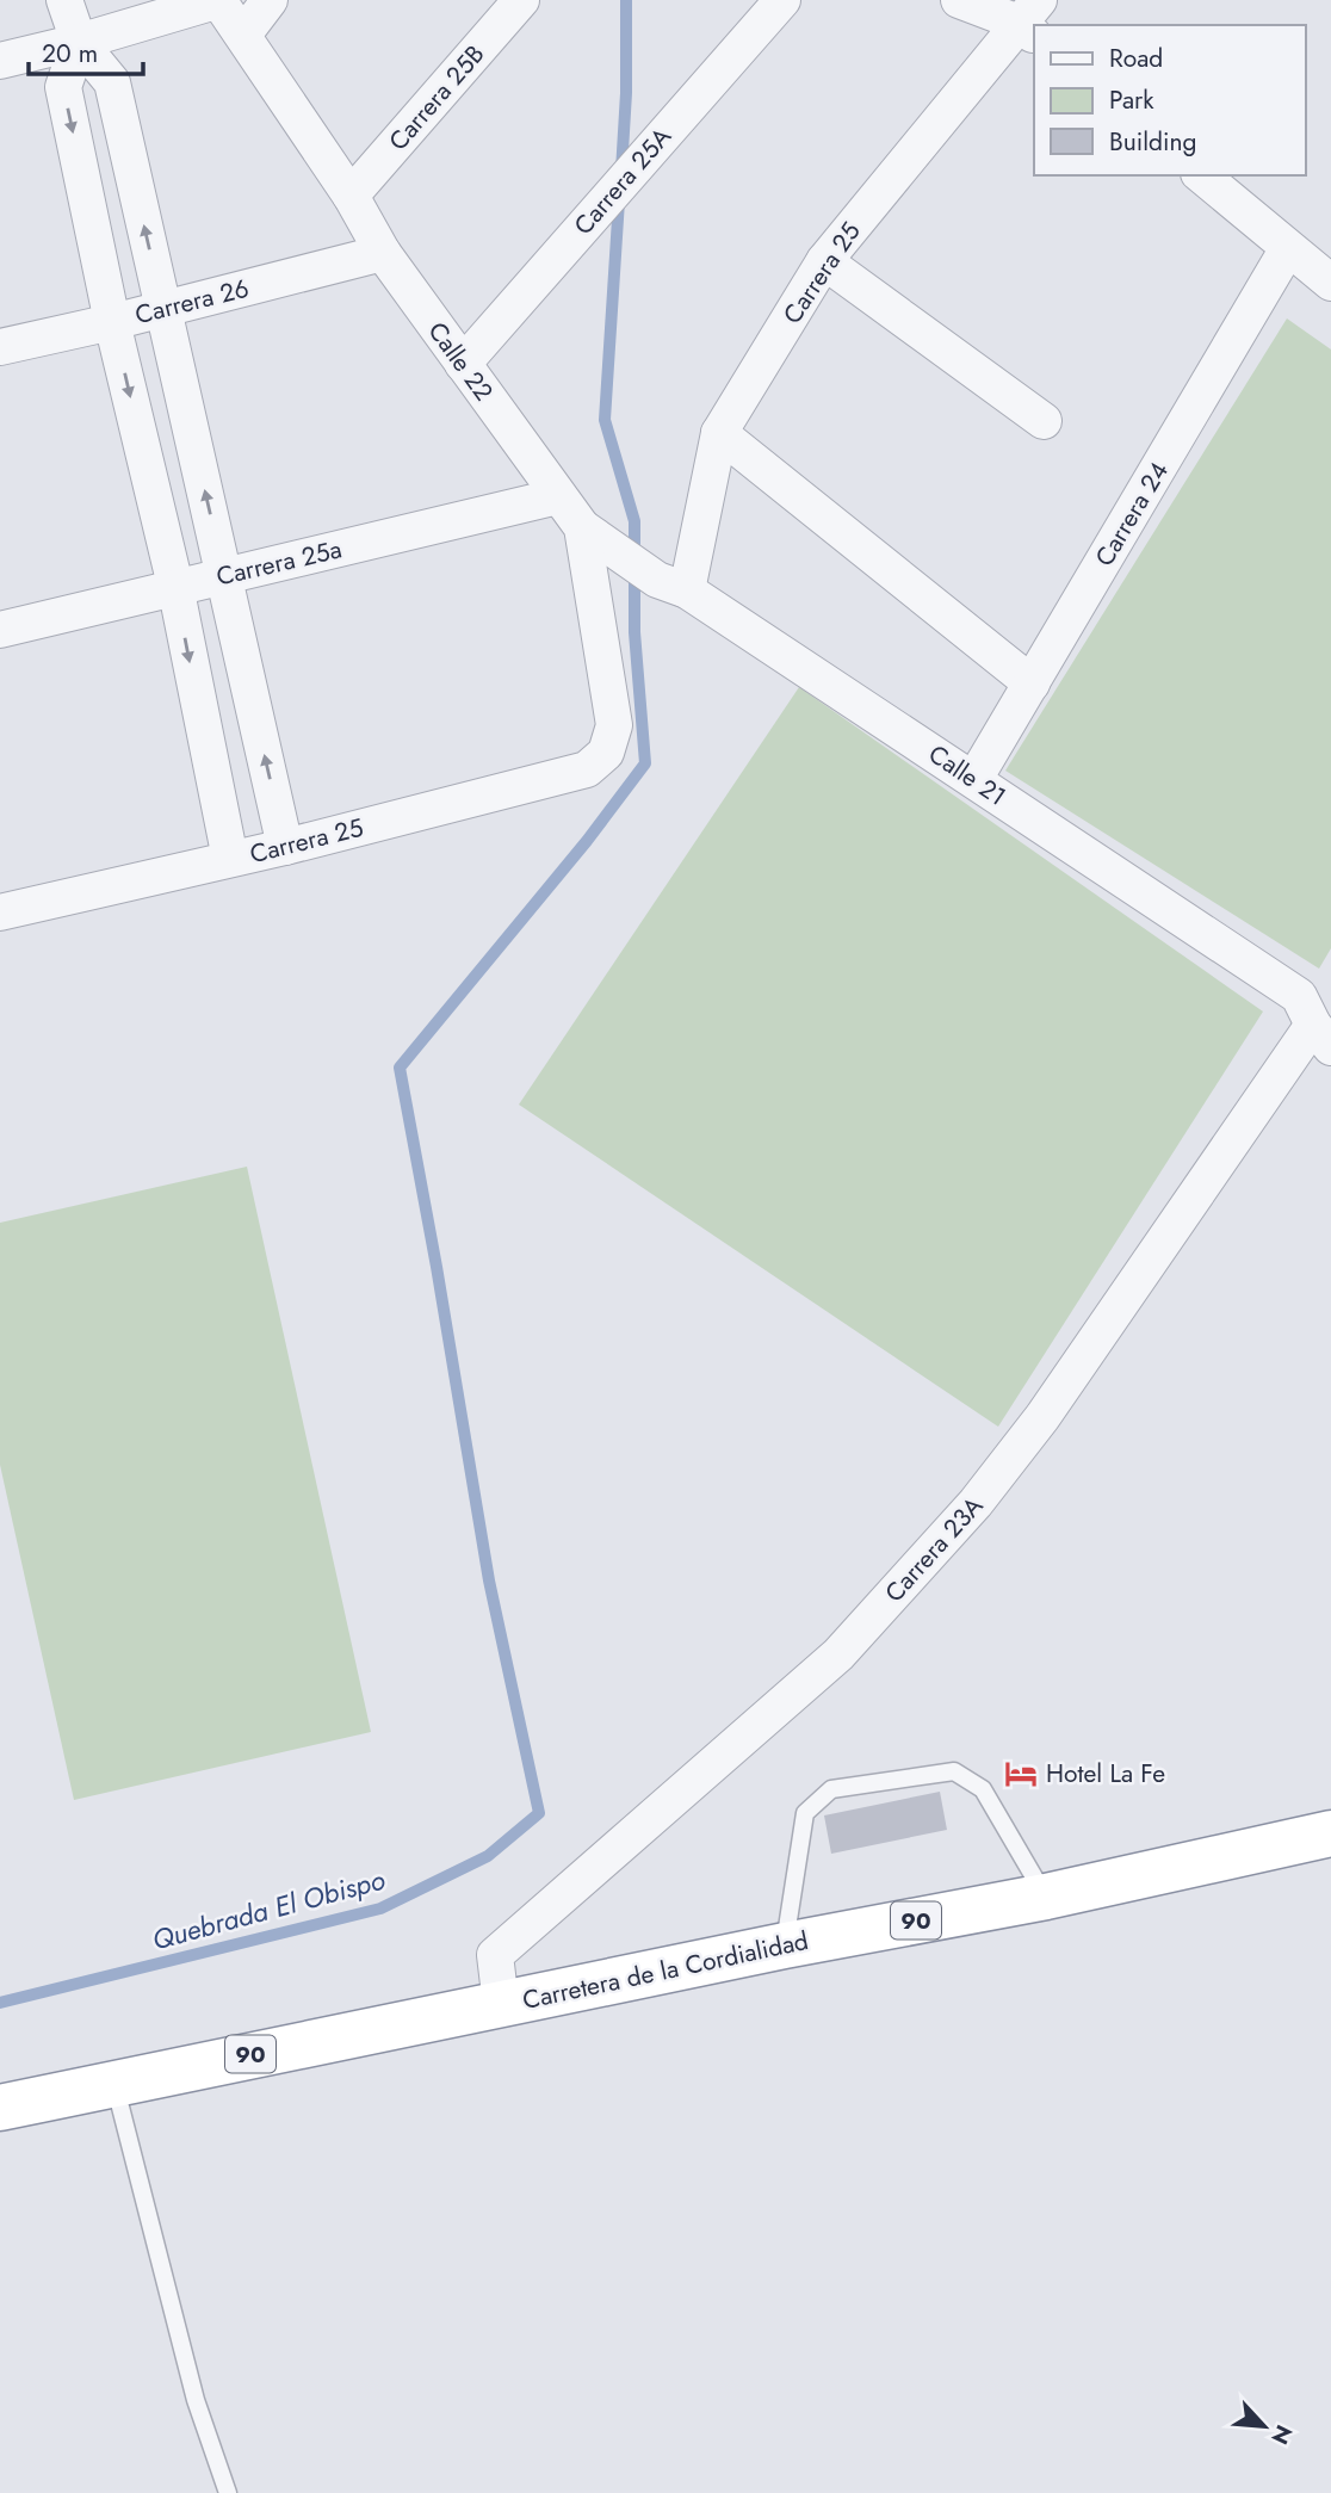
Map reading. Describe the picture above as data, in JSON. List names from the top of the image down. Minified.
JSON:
{"streets":{"highway":["90","Carretera de la Cordialidad"],"street":["Carrera 25B","Carrera 25A","Carrera 25","Carrera 26","Calle 22","Carrera 24","Carrera 25a","Calle 21","Carrera 23A"]},"crossings":[["Carrera 25B","Calle 22"],["Carrera 25A","Calle 22"],["Carrera 25","Calle 22"],["Carrera 25","Calle 21"],["Carrera 26","Calle 22"],["Calle 22","Carrera 25a"],["Calle 22","Calle 21"],["Carrera 24","Calle 21"],["Calle 21","Carrera 23A"],["Carrera 23A","Carretera de la Cordialidad"]],"water":["Quebrada El Obispo"],"places":{"hotel":["Hotel La Fe"]},"legend":["Road","Park","Building"],"scale_bar":"20 m","north":"bottom right"}
